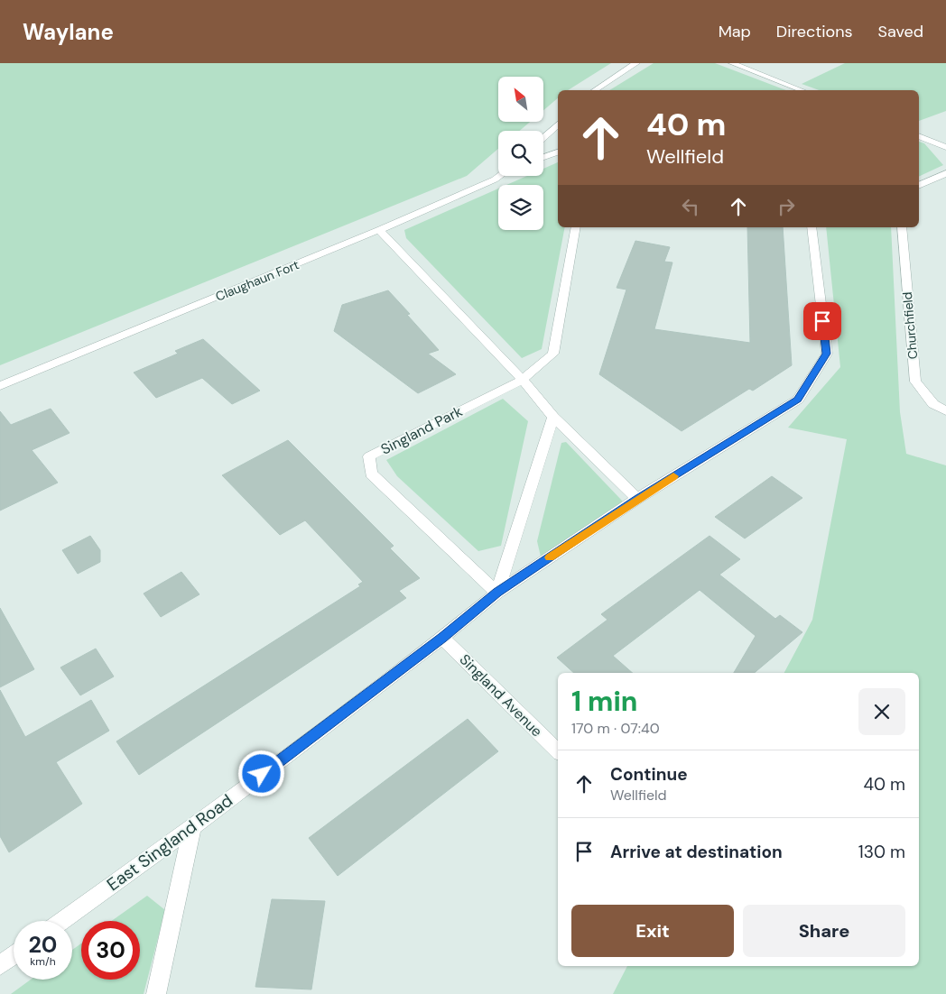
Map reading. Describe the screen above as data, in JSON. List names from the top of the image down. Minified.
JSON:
{"streets":{"street":["Claughaun Fort","Churchfield","Singland Park","Singland Avenue","East Singland Road"]},"crossings":[["Singland Park","East Singland Road"],["Singland Avenue","East Singland Road"]],"north":"top left","page":{"header":"Waylane","nav":["Map","Directions","Saved"],"turn":["40 m","Wellfield"],"heading":["1 min","170 m · 07:40"],"list":[{"name":"Continue","note":"Wellfield","value":"40 m"},{"name":"Arrive at destination","value":"130 m"}],"buttons":["Exit","Share"],"speed":"20 km/h","limit":"30"}}
